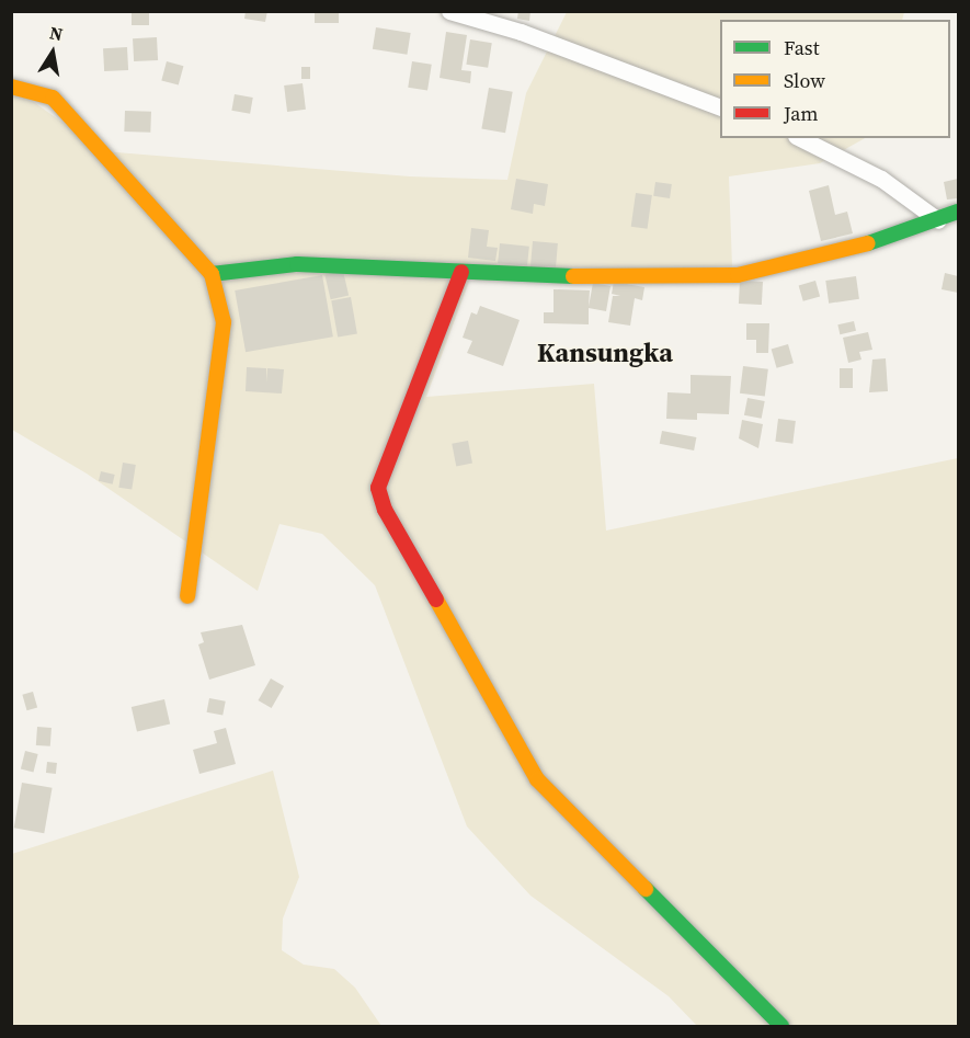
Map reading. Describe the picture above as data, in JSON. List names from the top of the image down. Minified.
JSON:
{"districts":["Kansungka"],"legend":["Fast","Slow","Jam"],"north":"top"}
